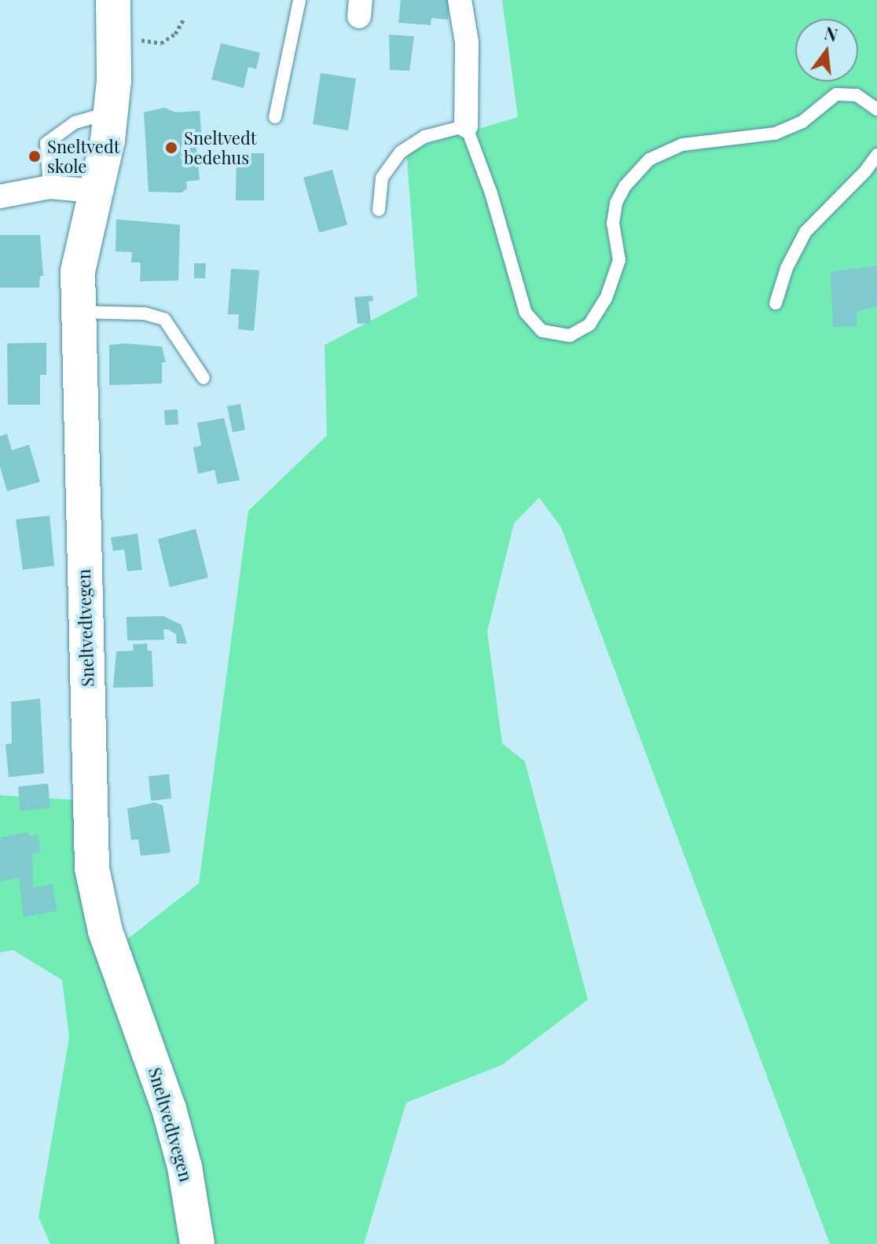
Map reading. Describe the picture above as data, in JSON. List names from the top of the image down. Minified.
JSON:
{"streets":{"main road":["Sneltvedtvegen"]},"places":["Sneltvedt bedehus","Sneltvedt skole"],"north":"top"}
